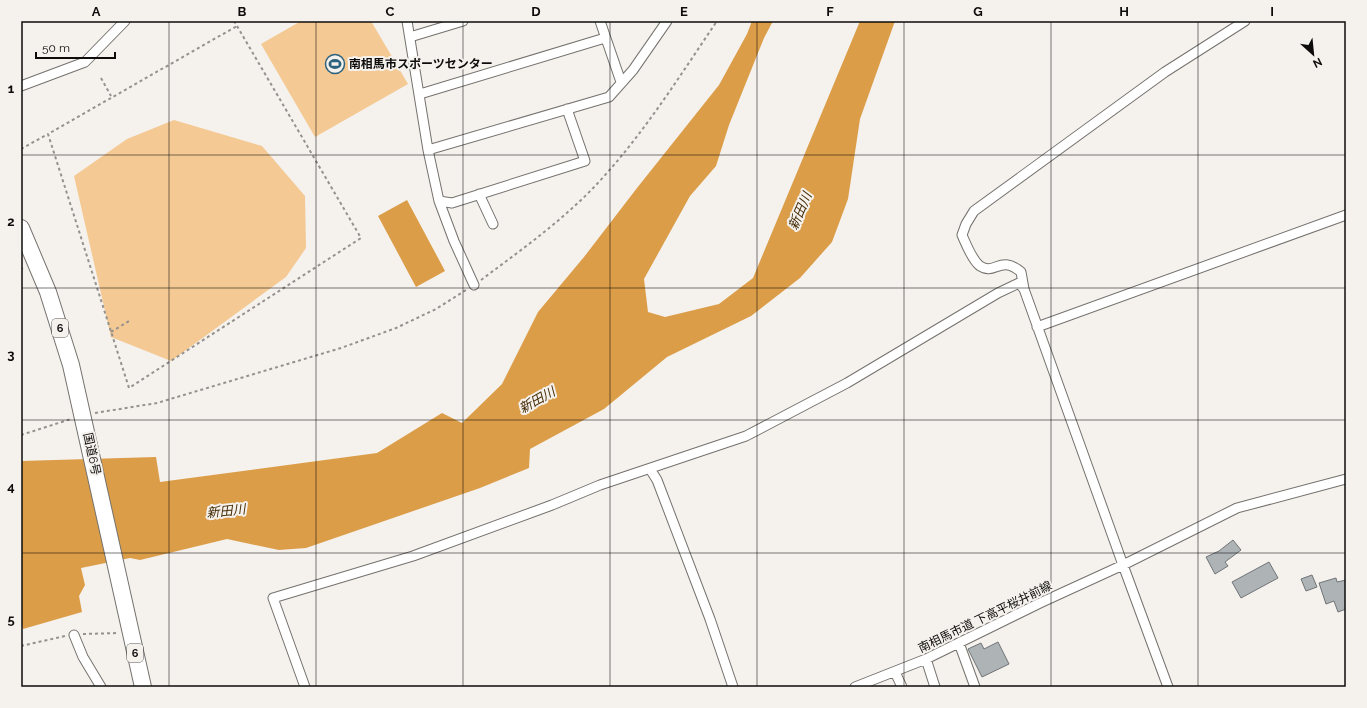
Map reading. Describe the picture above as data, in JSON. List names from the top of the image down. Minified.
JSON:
{"streets":{"highway":["6","国道6号"],"street":["南相馬市道 下高平桜井前線"]},"water":["新田川"],"places":{"sports":["南相馬市スポーツセンター"]},"scale_bar":"50 m","north":"bottom right","grid":{"columns":["A","B","C","D","E","F","G","H","I"],"rows":["1","2","3","4","5"]}}
